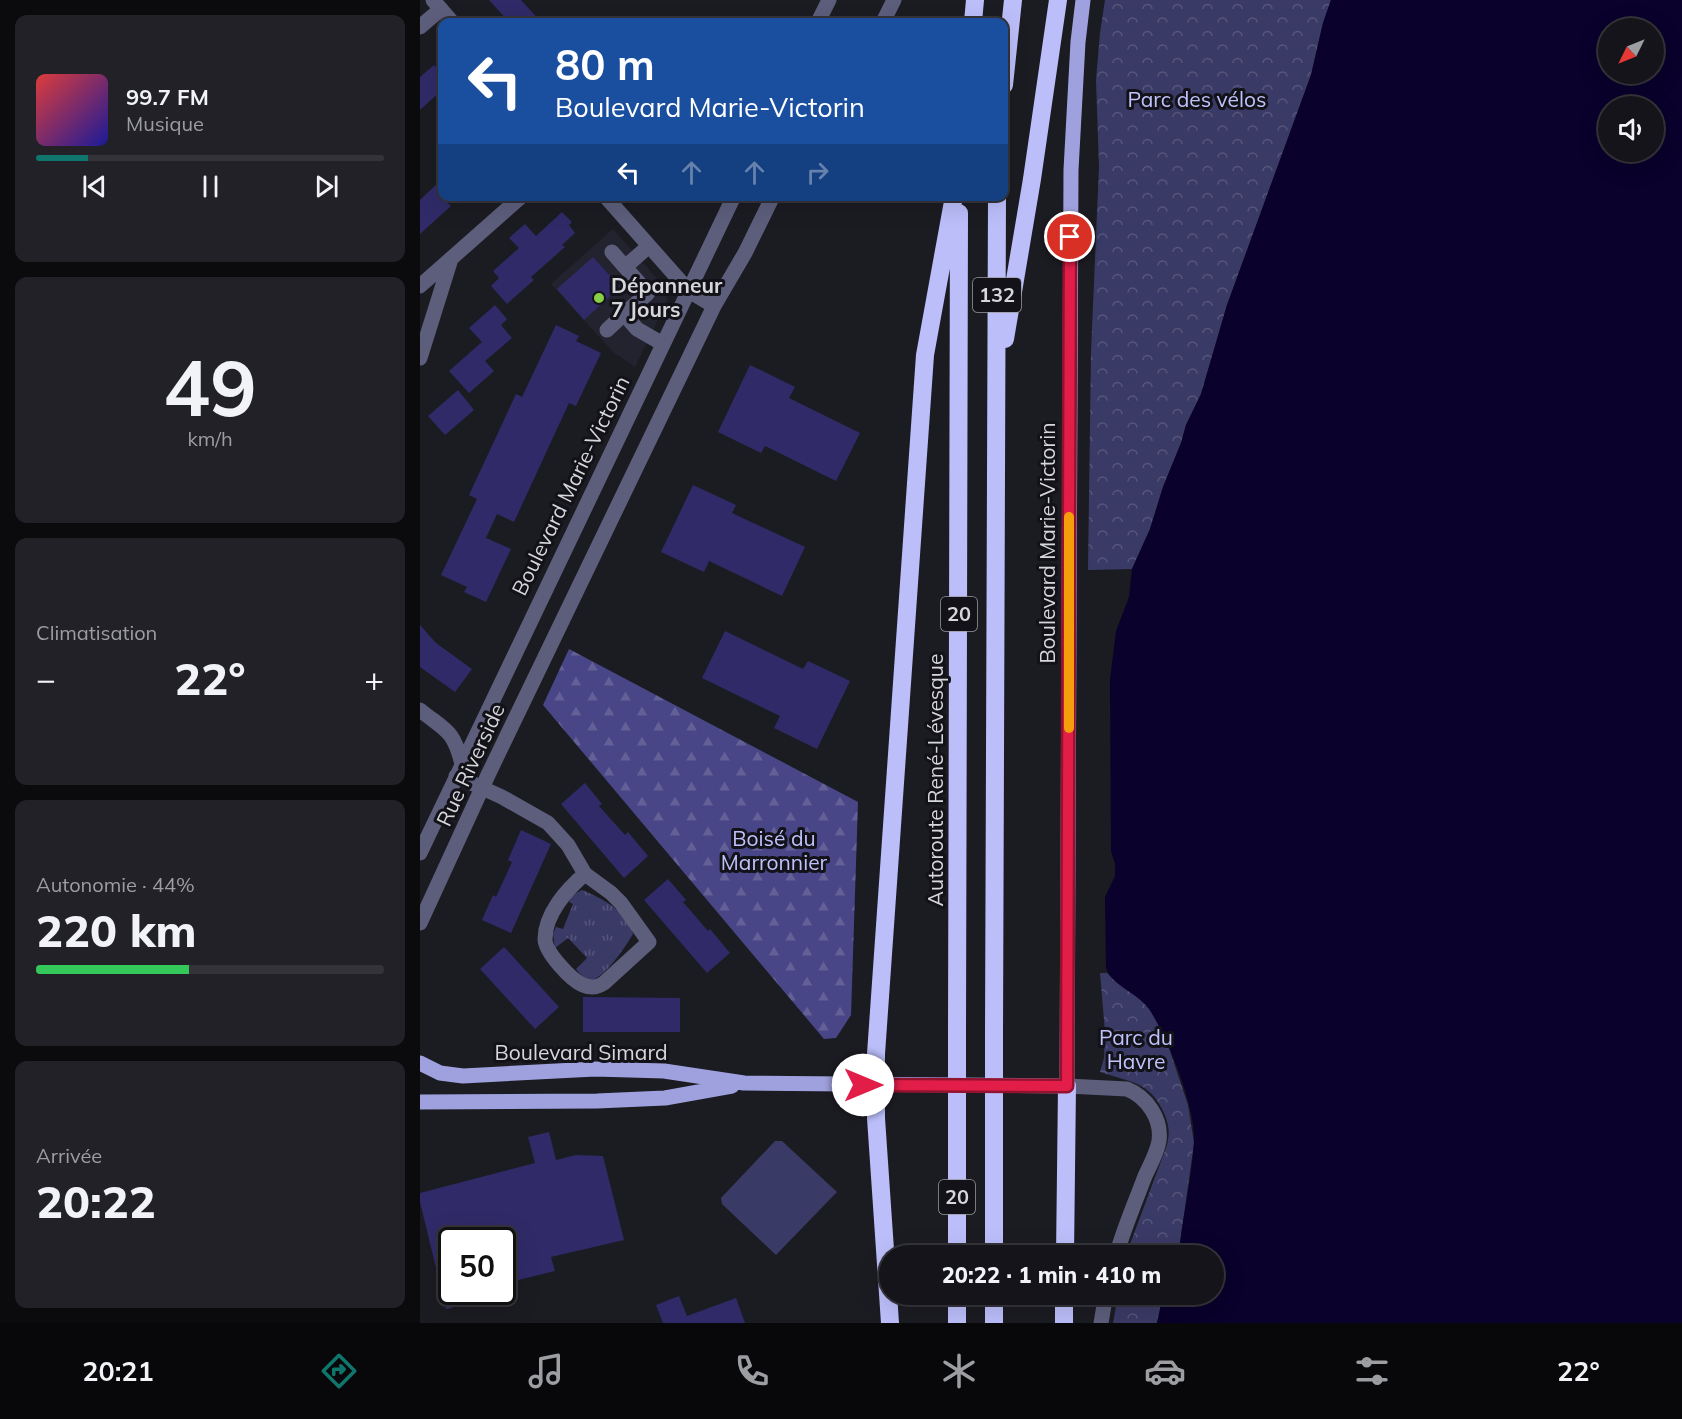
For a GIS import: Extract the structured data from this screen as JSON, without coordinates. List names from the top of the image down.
{
  "streets": {
    "highway": ["132", "20", "Autoroute René-Lévesque"],
    "main road": ["Boulevard Marie-Victorin", "Boulevard Simard"],
    "street": ["Rue Riverside"]
  },
  "crossings": [
    ["132", "20"],
    ["Boulevard Marie-Victorin", "Rue Riverside"],
    ["Boulevard Marie-Victorin", "Boulevard Simard"]
  ],
  "parks": ["Parc des vélos", "Boisé du Marronnier", "Parc du Havre"],
  "places": ["Dépanneur 7 Jours"],
  "north": "bottom left",
  "page": {
    "turn": ["80 m", "Boulevard Marie-Victorin"],
    "song": ["99.7 FM", "Musique"],
    "tile": [
      ["49", "km/h"],
      "Climatisation",
      ["Autonomie · 44%", "220 km"],
      ["Arrivée", "20:22"]
    ],
    "heat": ["−", "22°", "+"],
    "limit": "50",
    "trip": "20:22 · 1 min · 410 m",
    "tabs": ["20:21", "22°"]
  }
}
